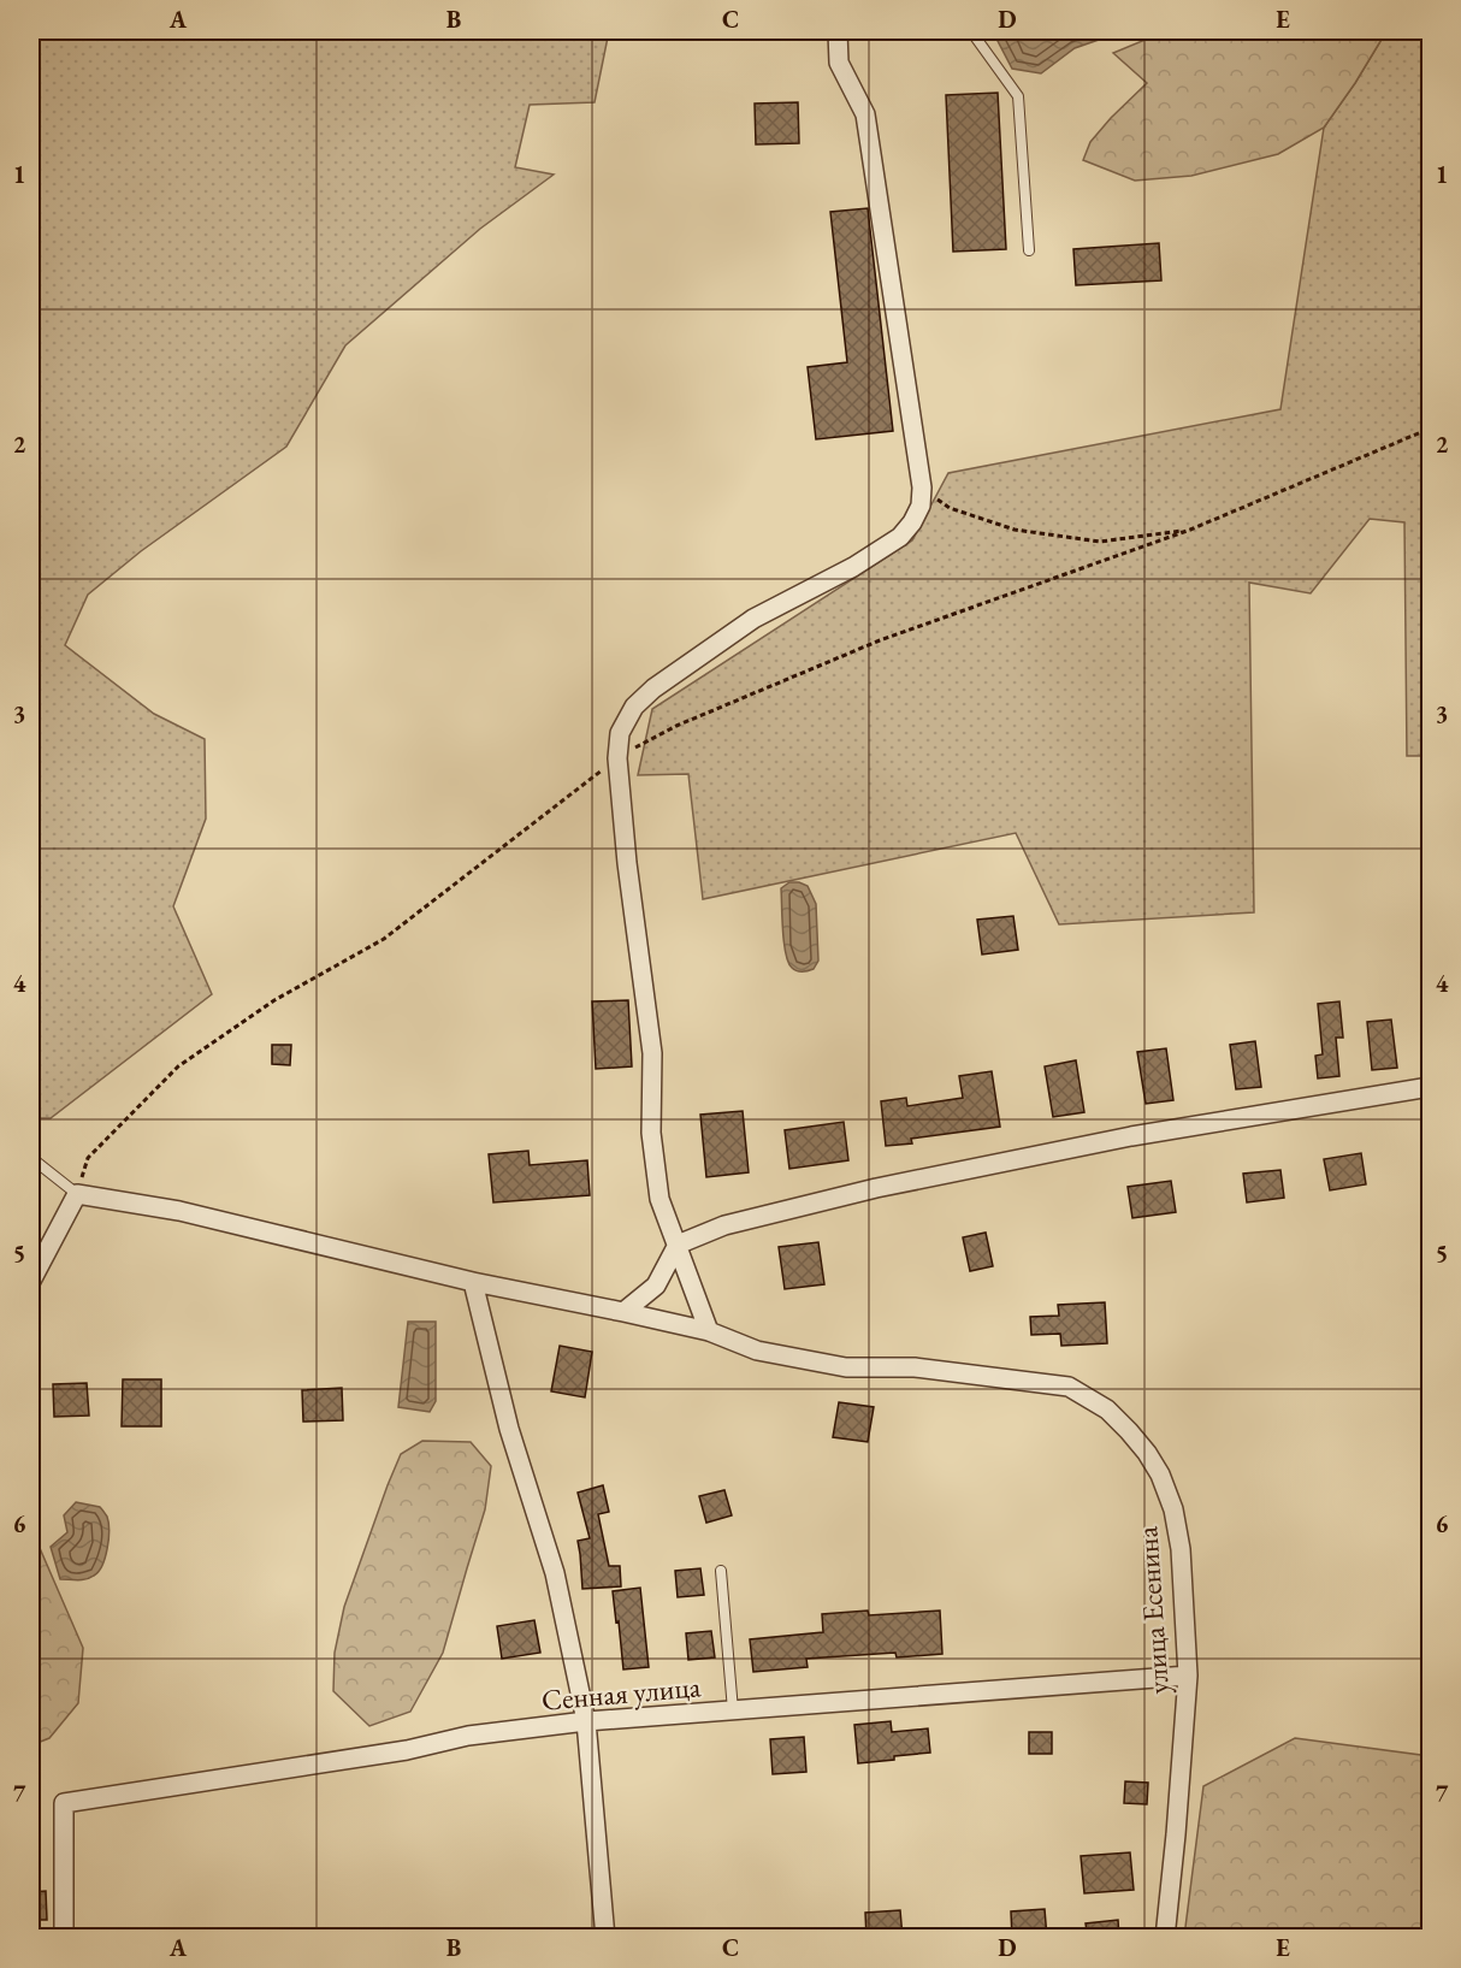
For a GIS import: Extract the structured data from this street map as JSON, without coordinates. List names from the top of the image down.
{
  "streets": {
    "street": ["улица Есенина", "Сенная улица"]
  },
  "crossings": [
    ["улица Есенина", "Сенная улица"]
  ],
  "grid": {
    "columns": [
      "A",
      "B",
      "C",
      "D",
      "E"
    ],
    "rows": [
      "1",
      "2",
      "3",
      "4",
      "5",
      "6",
      "7"
    ]
  }
}
